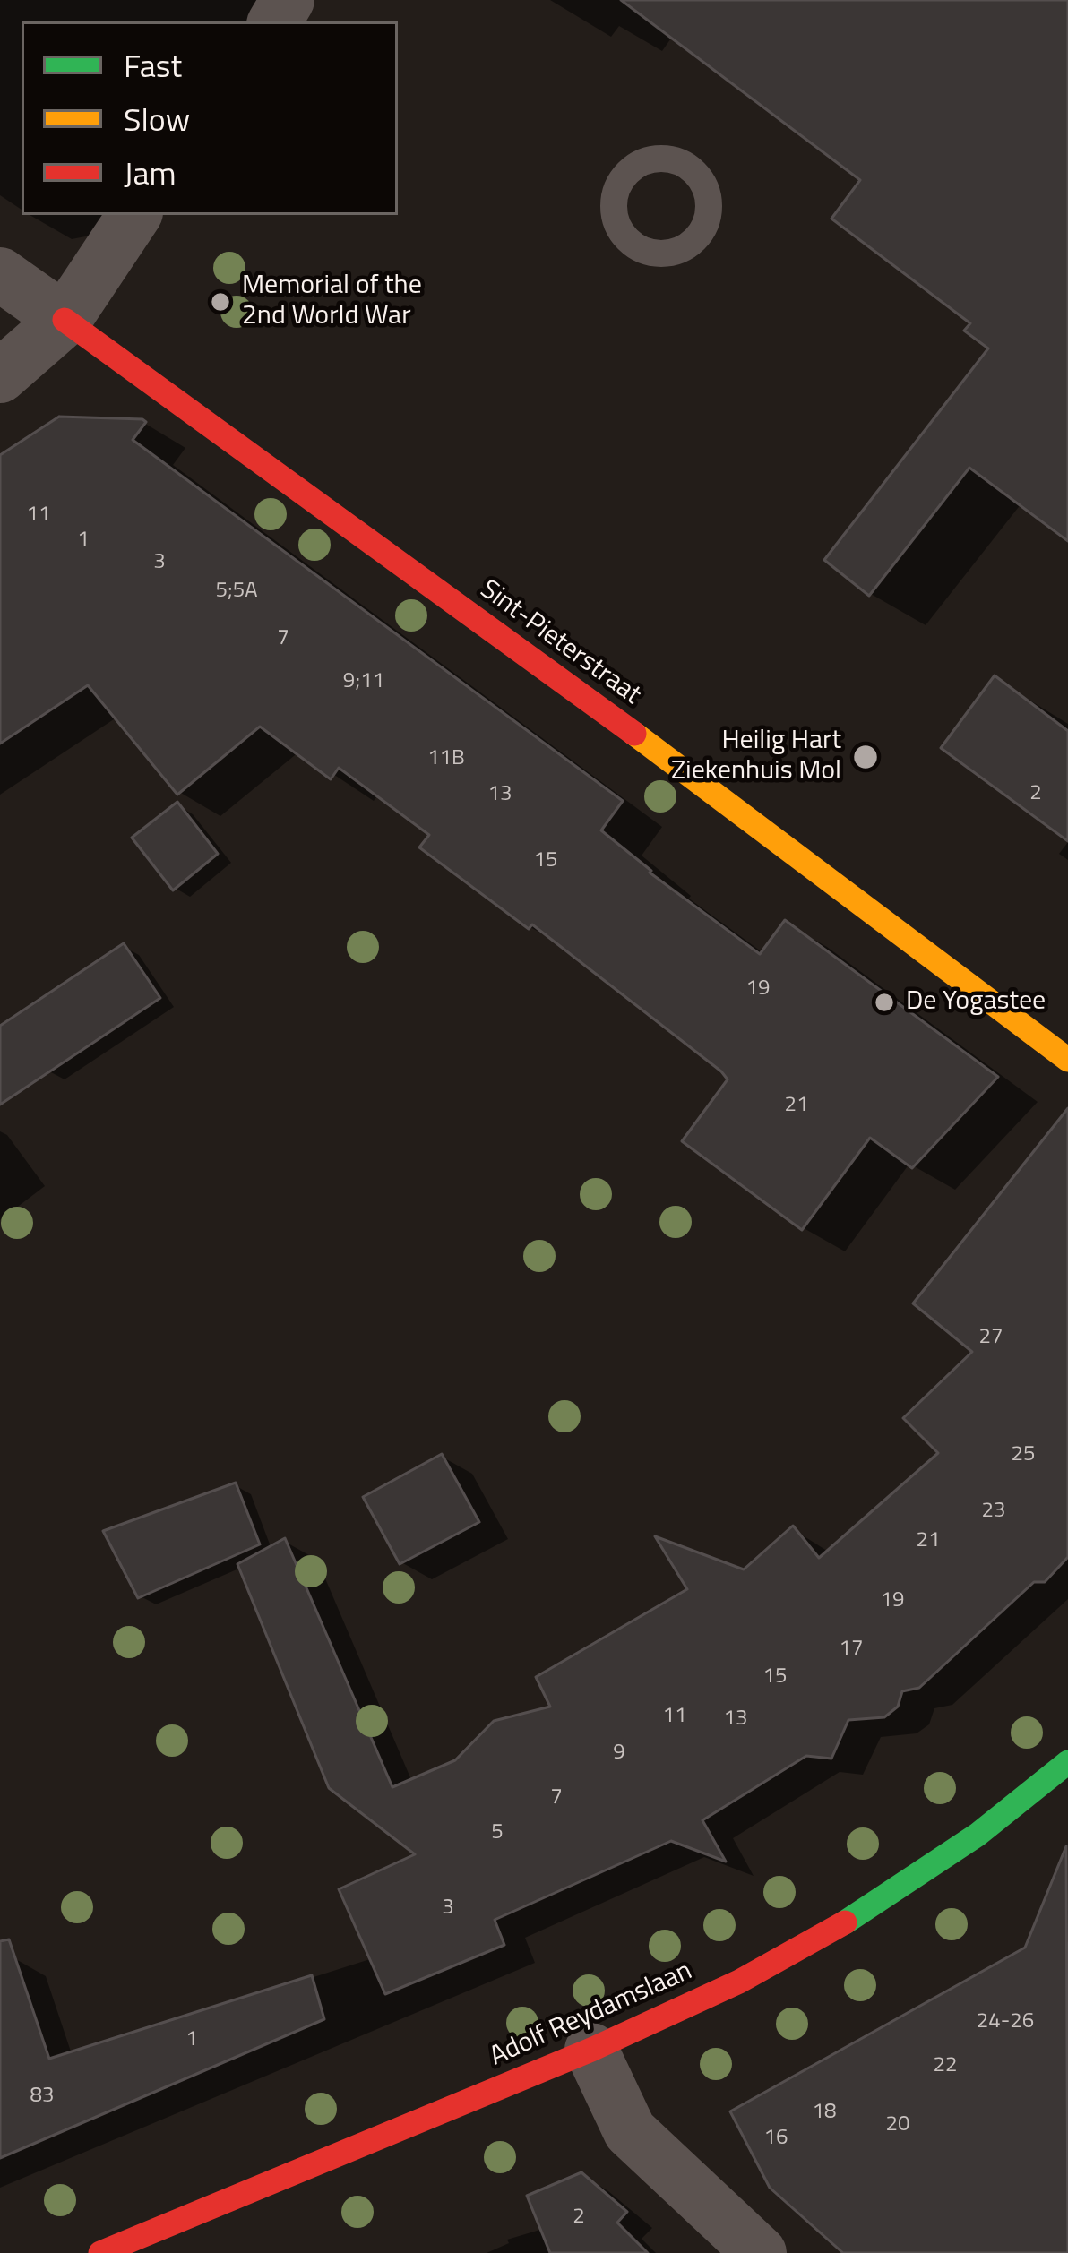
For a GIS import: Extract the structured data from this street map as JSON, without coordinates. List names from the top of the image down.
{
  "streets": {
    "street": ["Sint-Pieterstraat", "Adolf Reydamslaan"]
  },
  "places": ["Memorial of the 2nd World War", "Heilig Hart Ziekenhuis Mol", "De Yogastee"],
  "house_numbers": [
    "11",
    "1",
    "3",
    "5;5A",
    "7",
    "9;11",
    "11B",
    "2",
    "13",
    "15",
    "19",
    "21",
    "27",
    "25",
    "23",
    "21",
    "19",
    "17",
    "15",
    "11",
    "13",
    "9",
    "7",
    "5",
    "3",
    "24-26",
    "1",
    "22",
    "83",
    "18",
    "20",
    "16",
    "2"
  ],
  "legend": ["Fast", "Slow", "Jam"]
}
